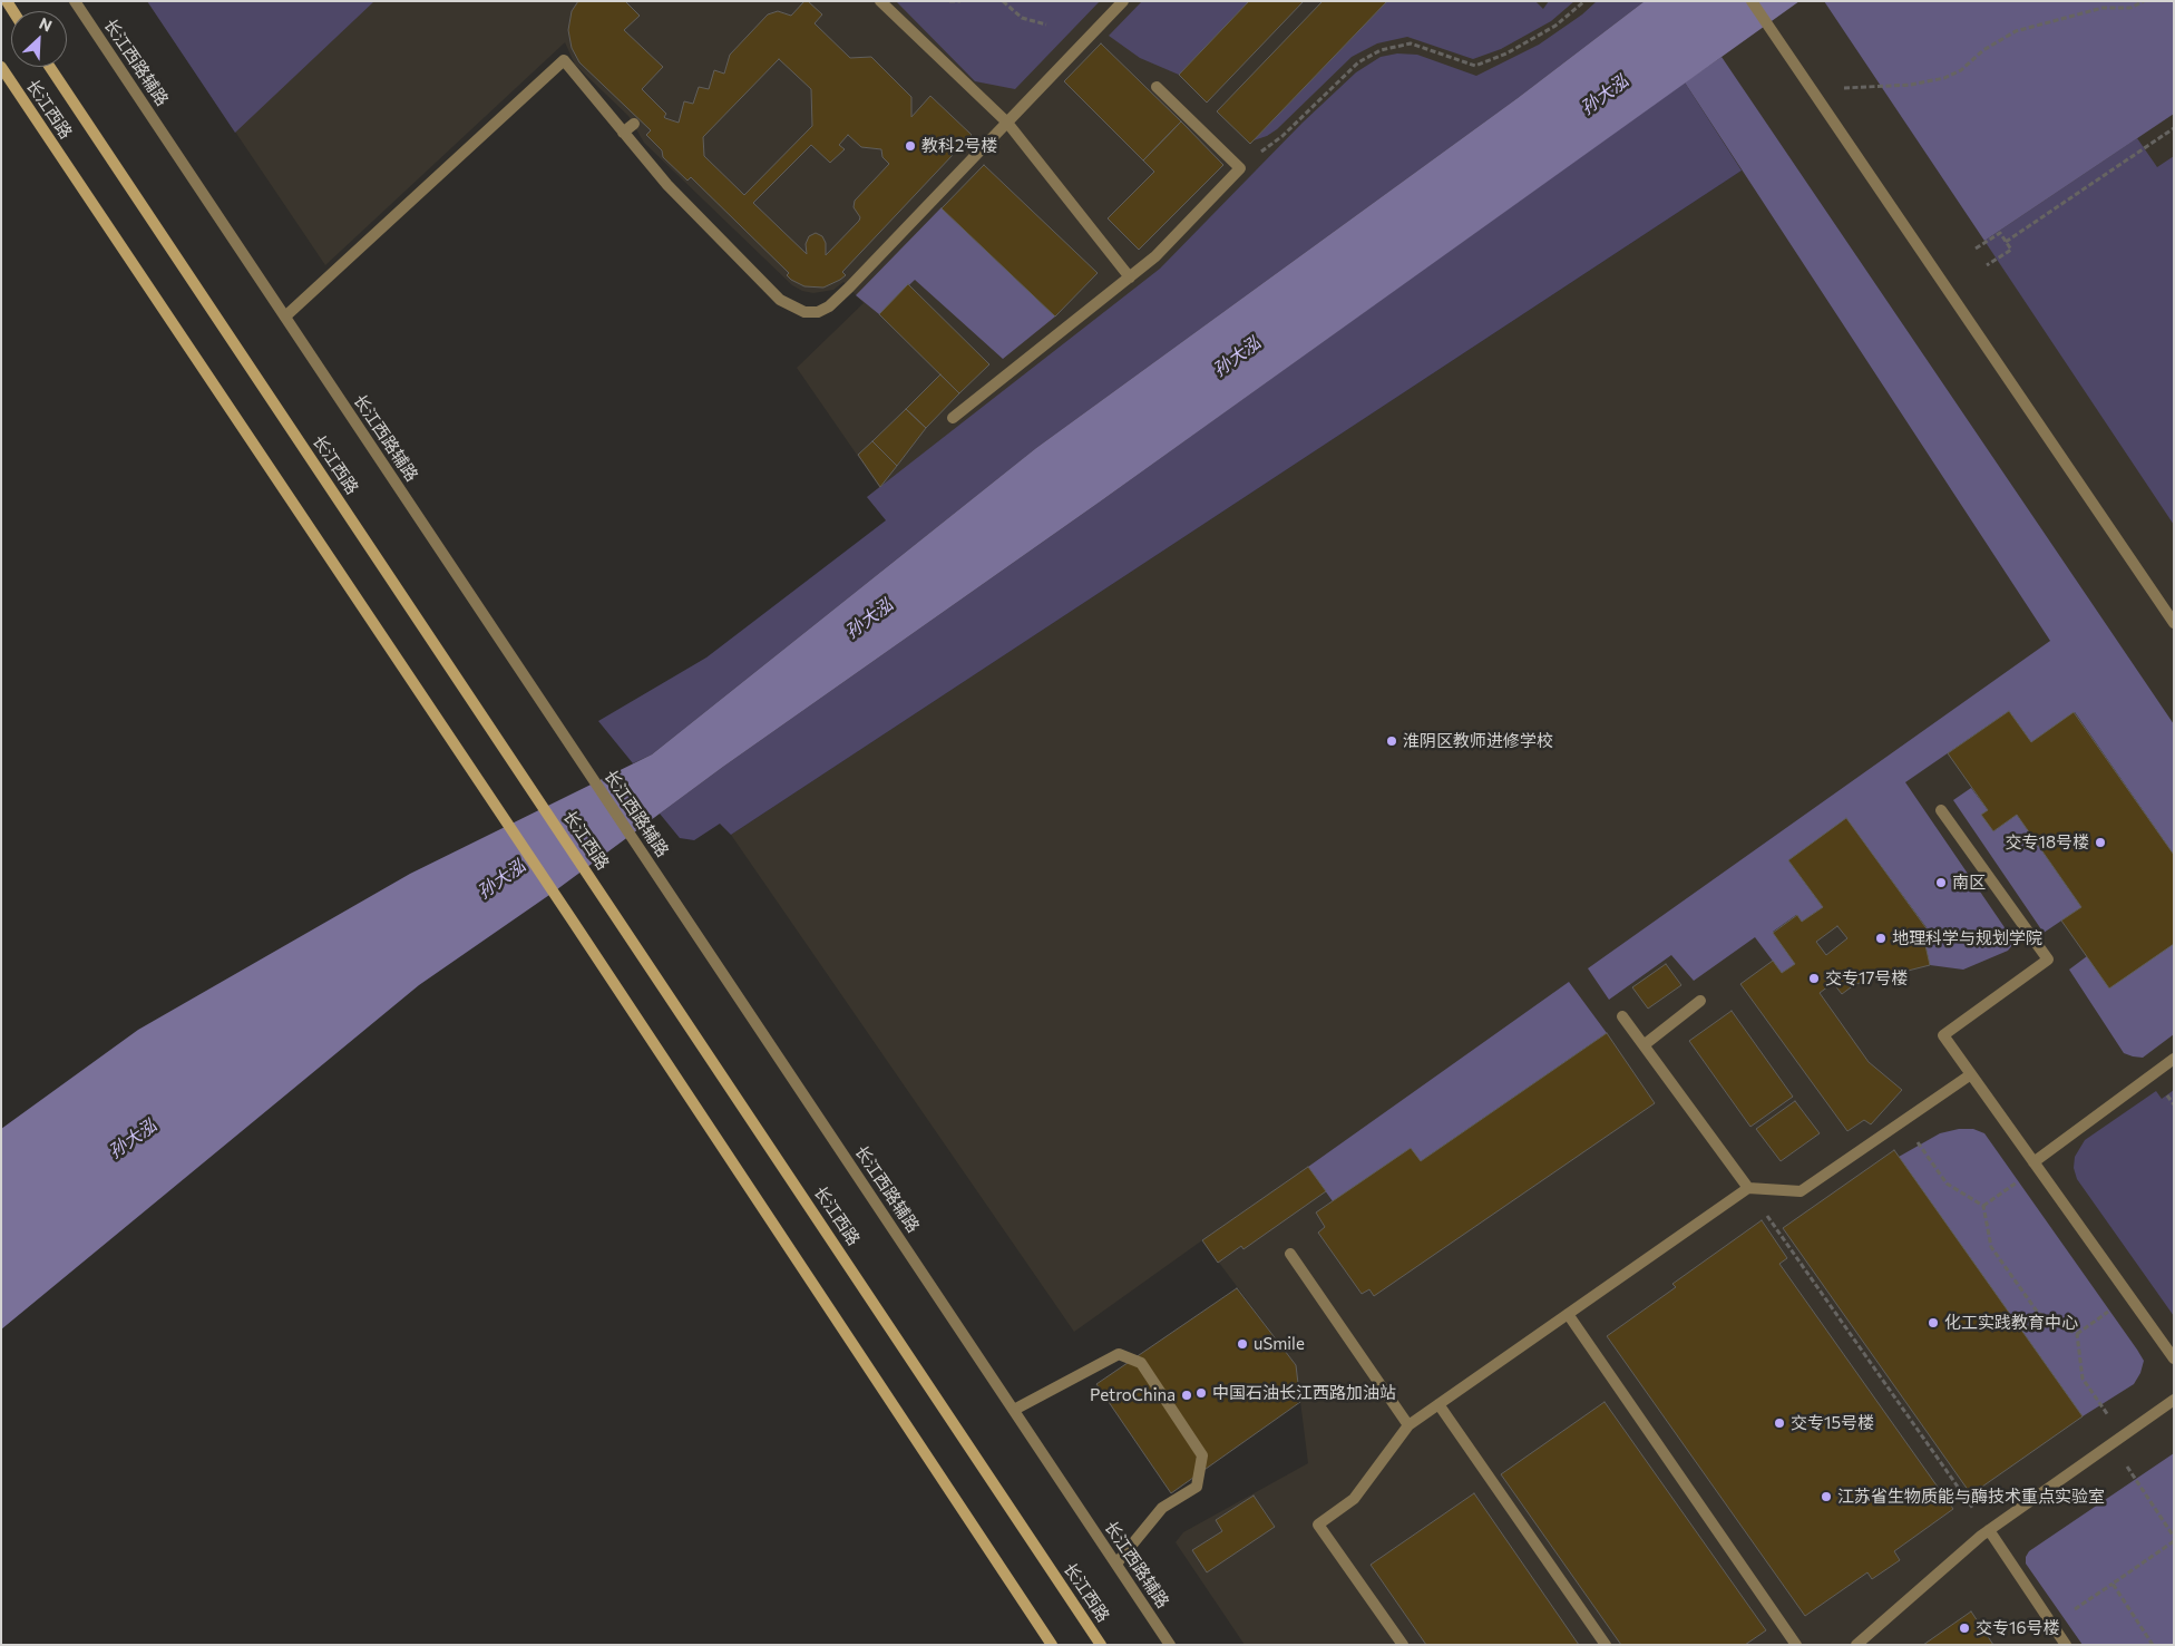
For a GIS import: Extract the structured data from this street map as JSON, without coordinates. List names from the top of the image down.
{
  "streets": {
    "main road": ["长江西路"],
    "street": ["长江西路辅路"]
  },
  "water": ["孙大泓"],
  "places": [
    "教科2号楼",
    "淮阴区教师进修学校",
    "交专18号楼",
    "南区",
    "地理科学与规划学院",
    "交专17号楼",
    "化工实践教育中心",
    "uSmile",
    "中国石油长江西路加油站",
    "PetroChina",
    "交专15号楼",
    "江苏省生物质能与酶技术重点实验室",
    "交专16号楼"
  ],
  "north": "top right"
}
